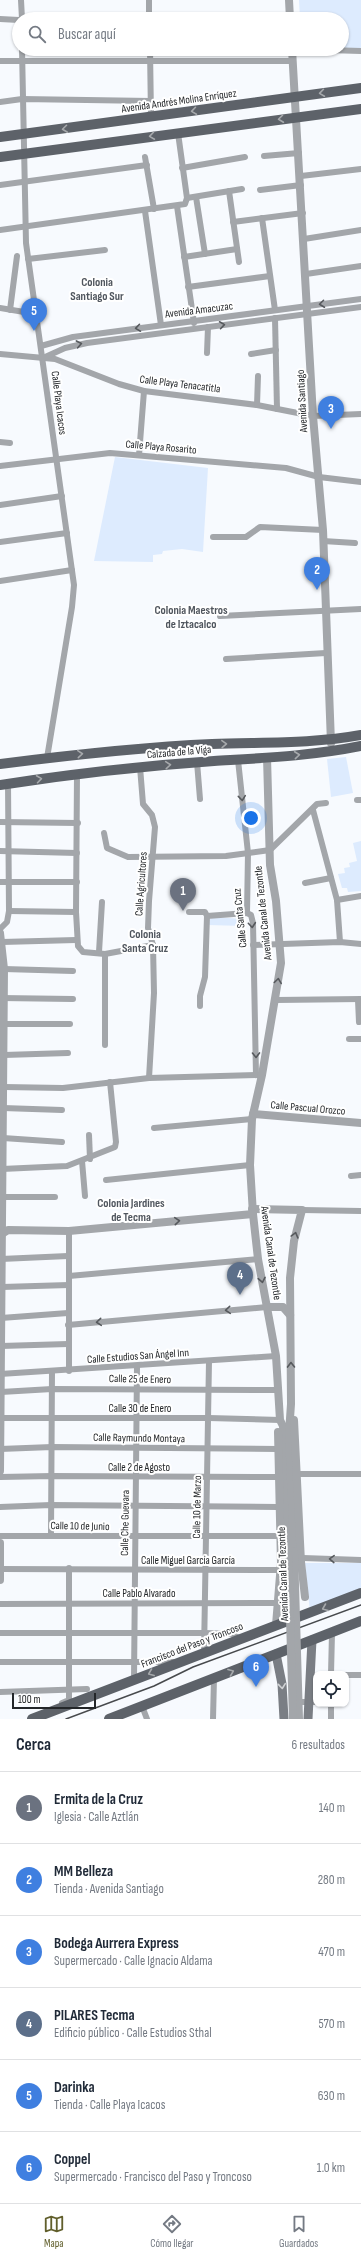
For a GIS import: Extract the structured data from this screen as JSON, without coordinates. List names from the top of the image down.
{
  "streets": {
    "main road": ["Avenida Andrés Molina Enríquez", "Calzada de la Viga", "Francisco del Paso y Troncoso"],
    "street": [
      "Avenida Amacuzac",
      "Calle Playa Tenacatitla",
      "Avenida Santiago",
      "Calle Playa Icacos",
      "Calle Playa Rosarito",
      "Calle Agricultores",
      "Avenida Canal de Tezontle",
      "Calle Santa Cruz",
      "Calle Pascual Orozco",
      "Calle Estudios San Ángel Inn",
      "Calle 25 de Enero",
      "Calle 30 de Enero",
      "Calle Raymundo Montaya",
      "Calle 2 de Agosto",
      "Calle 10 de Marzo",
      "Calle Che Guevara",
      "Calle 10 de Junio",
      "Calle Miguel García García",
      "Calle Pablo Alvarado"
    ]
  },
  "crossings": [
    ["Avenida Andrés Molina Enríquez", "Avenida Santiago"],
    ["Avenida Andrés Molina Enríquez", "Calle Playa Icacos"],
    ["Avenida Amacuzac", "Calle Playa Tenacatitla"],
    ["Avenida Amacuzac", "Avenida Santiago"],
    ["Avenida Amacuzac", "Calle Playa Icacos"],
    ["Calle Playa Tenacatitla", "Avenida Santiago"],
    ["Calle Playa Tenacatitla", "Calle Playa Icacos"],
    ["Avenida Santiago", "Calle Playa Rosarito"],
    ["Avenida Santiago", "Calzada de la Viga"],
    ["Calle Playa Icacos", "Calle Playa Rosarito"],
    ["Calle Playa Icacos", "Calzada de la Viga"],
    ["Calzada de la Viga", "Calle Agricultores"],
    ["Calzada de la Viga", "Avenida Canal de Tezontle"],
    ["Calzada de la Viga", "Calle Santa Cruz"],
    ["Avenida Canal de Tezontle", "Calle Santa Cruz"],
    ["Avenida Canal de Tezontle", "Calle Pascual Orozco"],
    ["Avenida Canal de Tezontle", "Calle Estudios San Ángel Inn"],
    ["Avenida Canal de Tezontle", "Calle 25 de Enero"],
    ["Avenida Canal de Tezontle", "Calle 30 de Enero"],
    ["Avenida Canal de Tezontle", "Calle Raymundo Montaya"],
    ["Avenida Canal de Tezontle", "Calle 2 de Agosto"],
    ["Avenida Canal de Tezontle", "Calle 10 de Junio"],
    ["Avenida Canal de Tezontle", "Calle Miguel García García"],
    ["Avenida Canal de Tezontle", "Calle Pablo Alvarado"],
    ["Avenida Canal de Tezontle", "Francisco del Paso y Troncoso"],
    ["Calle Estudios San Ángel Inn", "Calle 10 de Marzo"],
    ["Calle Estudios San Ángel Inn", "Calle Che Guevara"],
    ["Calle 25 de Enero", "Calle 10 de Marzo"],
    ["Calle 25 de Enero", "Calle Che Guevara"],
    ["Calle 30 de Enero", "Calle 10 de Marzo"],
    ["Calle 30 de Enero", "Calle Che Guevara"],
    ["Calle Raymundo Montaya", "Calle 10 de Marzo"],
    ["Calle Raymundo Montaya", "Calle Che Guevara"],
    ["Calle 2 de Agosto", "Calle 10 de Marzo"],
    ["Calle 2 de Agosto", "Calle Che Guevara"],
    ["Calle 10 de Marzo", "Calle 10 de Junio"],
    ["Calle 10 de Marzo", "Calle Miguel García García"],
    ["Calle 10 de Marzo", "Calle Pablo Alvarado"],
    ["Calle 10 de Marzo", "Francisco del Paso y Troncoso"],
    ["Calle Che Guevara", "Calle 10 de Junio"],
    ["Calle Che Guevara", "Calle Miguel García García"],
    ["Calle Che Guevara", "Calle Pablo Alvarado"],
    ["Calle Che Guevara", "Francisco del Paso y Troncoso"]
  ],
  "districts": [
    "Colonia Santiago Sur",
    "Colonia Maestros de Iztacalco",
    "Colonia Santa Cruz",
    "Colonia Jardines de Tecma"
  ],
  "scale_bar": "100 m",
  "page": {
    "search": "Buscar aquí",
    "pins": [
      "5",
      "3",
      "2",
      "1",
      "4",
      "6"
    ],
    "scale": "100 m",
    "heading": ["Cerca", "6 resultados"],
    "list": [
      {
        "mark": "1",
        "name": "Ermita de la Cruz",
        "note": "Iglesia · Calle Aztlán",
        "value": "140 m"
      },
      {
        "mark": "2",
        "name": "MM Belleza",
        "note": "Tienda · Avenida Santiago",
        "value": "280 m"
      },
      {
        "mark": "3",
        "name": "Bodega Aurrera Express",
        "note": "Supermercado · Calle Ignacio Aldama",
        "value": "470 m"
      },
      {
        "mark": "4",
        "name": "PILARES Tecma",
        "note": "Edificio público · Calle Estudios Sthal",
        "value": "570 m"
      },
      {
        "mark": "5",
        "name": "Darinka",
        "note": "Tienda · Calle Playa Icacos",
        "value": "630 m"
      },
      {
        "mark": "6",
        "name": "Coppel",
        "note": "Supermercado · Francisco del Paso y Troncoso",
        "value": "1.0 km"
      }
    ],
    "nav": ["Mapa", "Cómo llegar", "Guardados"]
  }
}
